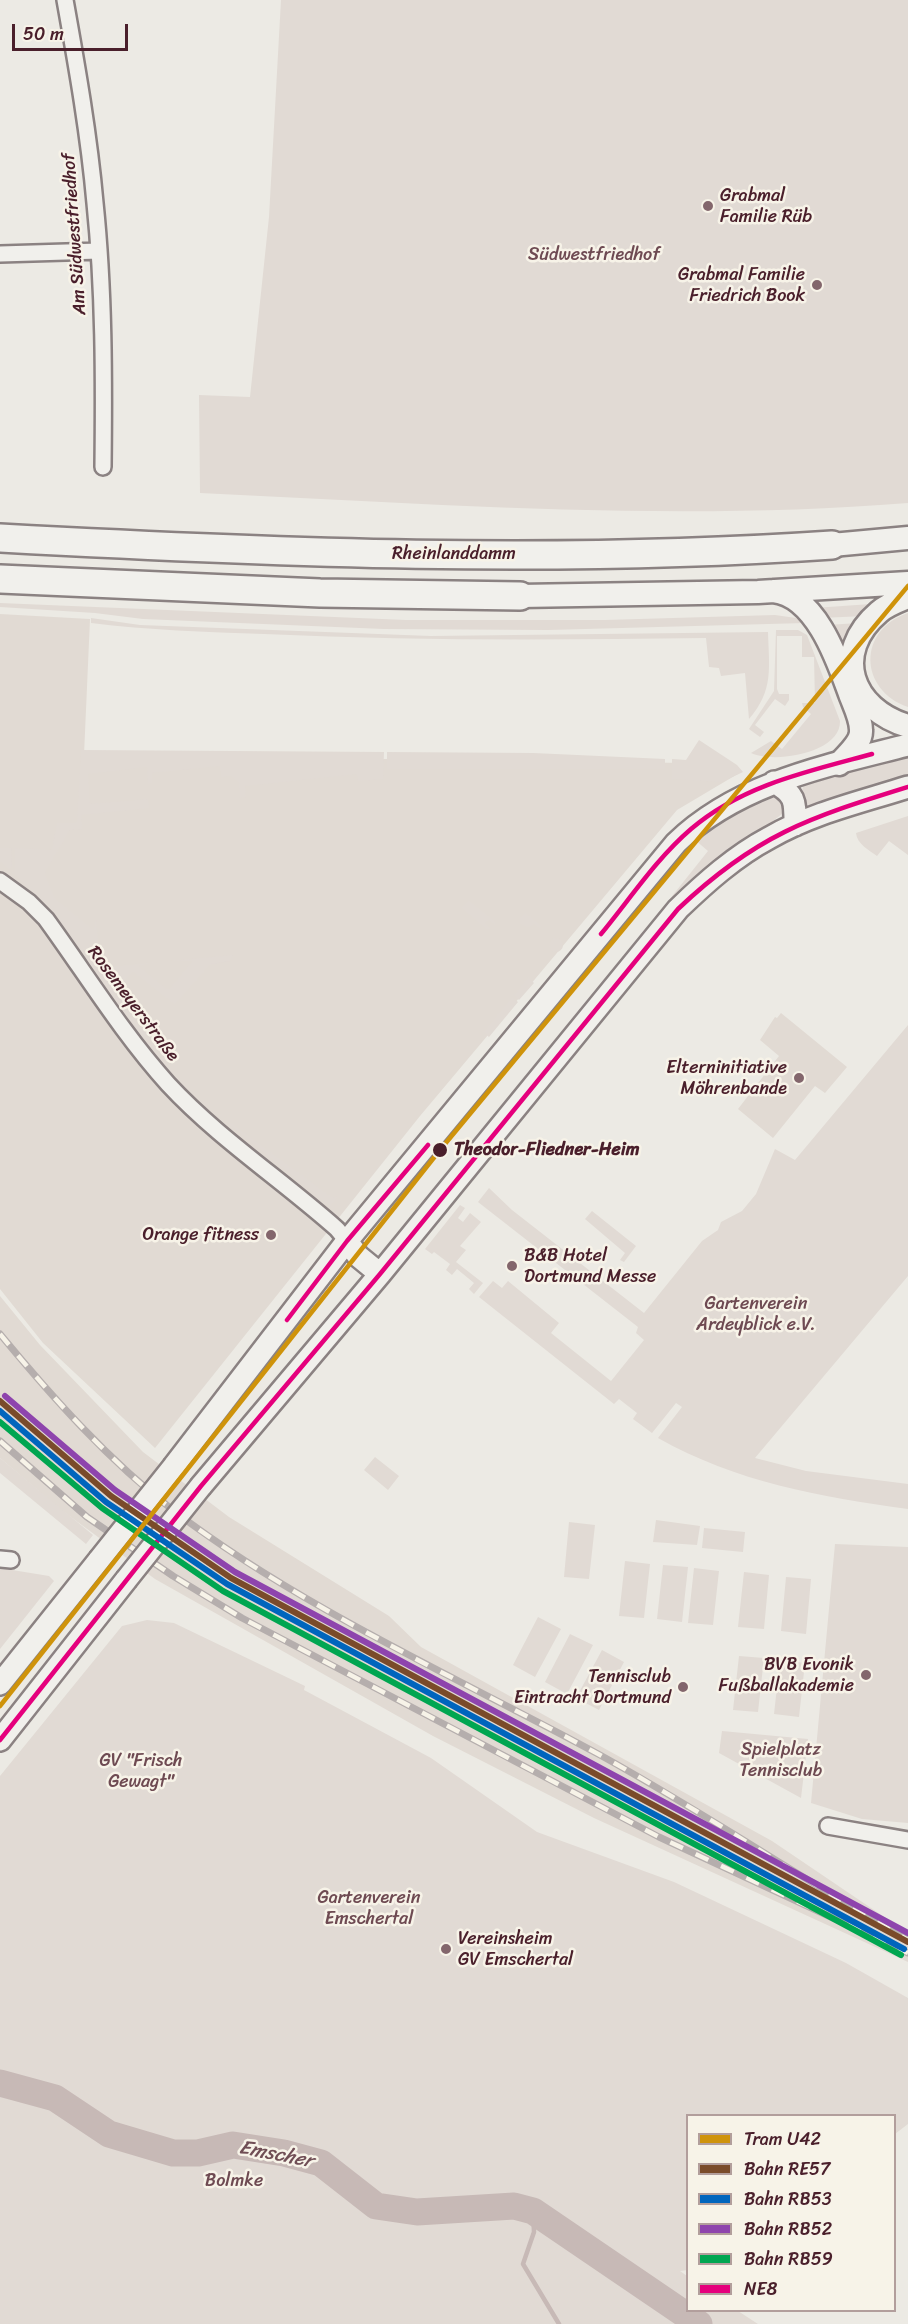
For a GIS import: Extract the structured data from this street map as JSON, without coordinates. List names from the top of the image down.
{
  "streets": {
    "highway": ["Rheinlanddamm"],
    "street": ["Am Südwestfriedhof", "Rosemeyerstraße"]
  },
  "water": ["Emscher"],
  "parks": [
    "Südwestfriedhof",
    "Gartenverein Ardeyblick e.V.",
    "Spielplatz Tennisclub",
    "GV \"Frisch Gewagt\"",
    "Gartenverein Emschertal",
    "Bolmke"
  ],
  "places": [
    "Grabmal Familie Rüb",
    "Grabmal Familie Friedrich Book",
    "Elterninitiative Möhrenbande",
    "Theodor-Fliedner-Heim",
    "Orange fitness",
    "B&B Hotel Dortmund Messe",
    "BVB Evonik Fußballakademie",
    "Tennisclub Eintracht Dortmund",
    "Vereinsheim GV Emschertal"
  ],
  "lines": [
    "tram line U42",
    "transit line NE8",
    "rail line RB52",
    "rail line RE57",
    "rail line RB53",
    "rail line RB59"
  ],
  "legend": [
    "Tram U42",
    "Bahn RE57",
    "Bahn RB53",
    "Bahn RB52",
    "Bahn RB59",
    "NE8"
  ],
  "scale_bar": "50 m"
}
